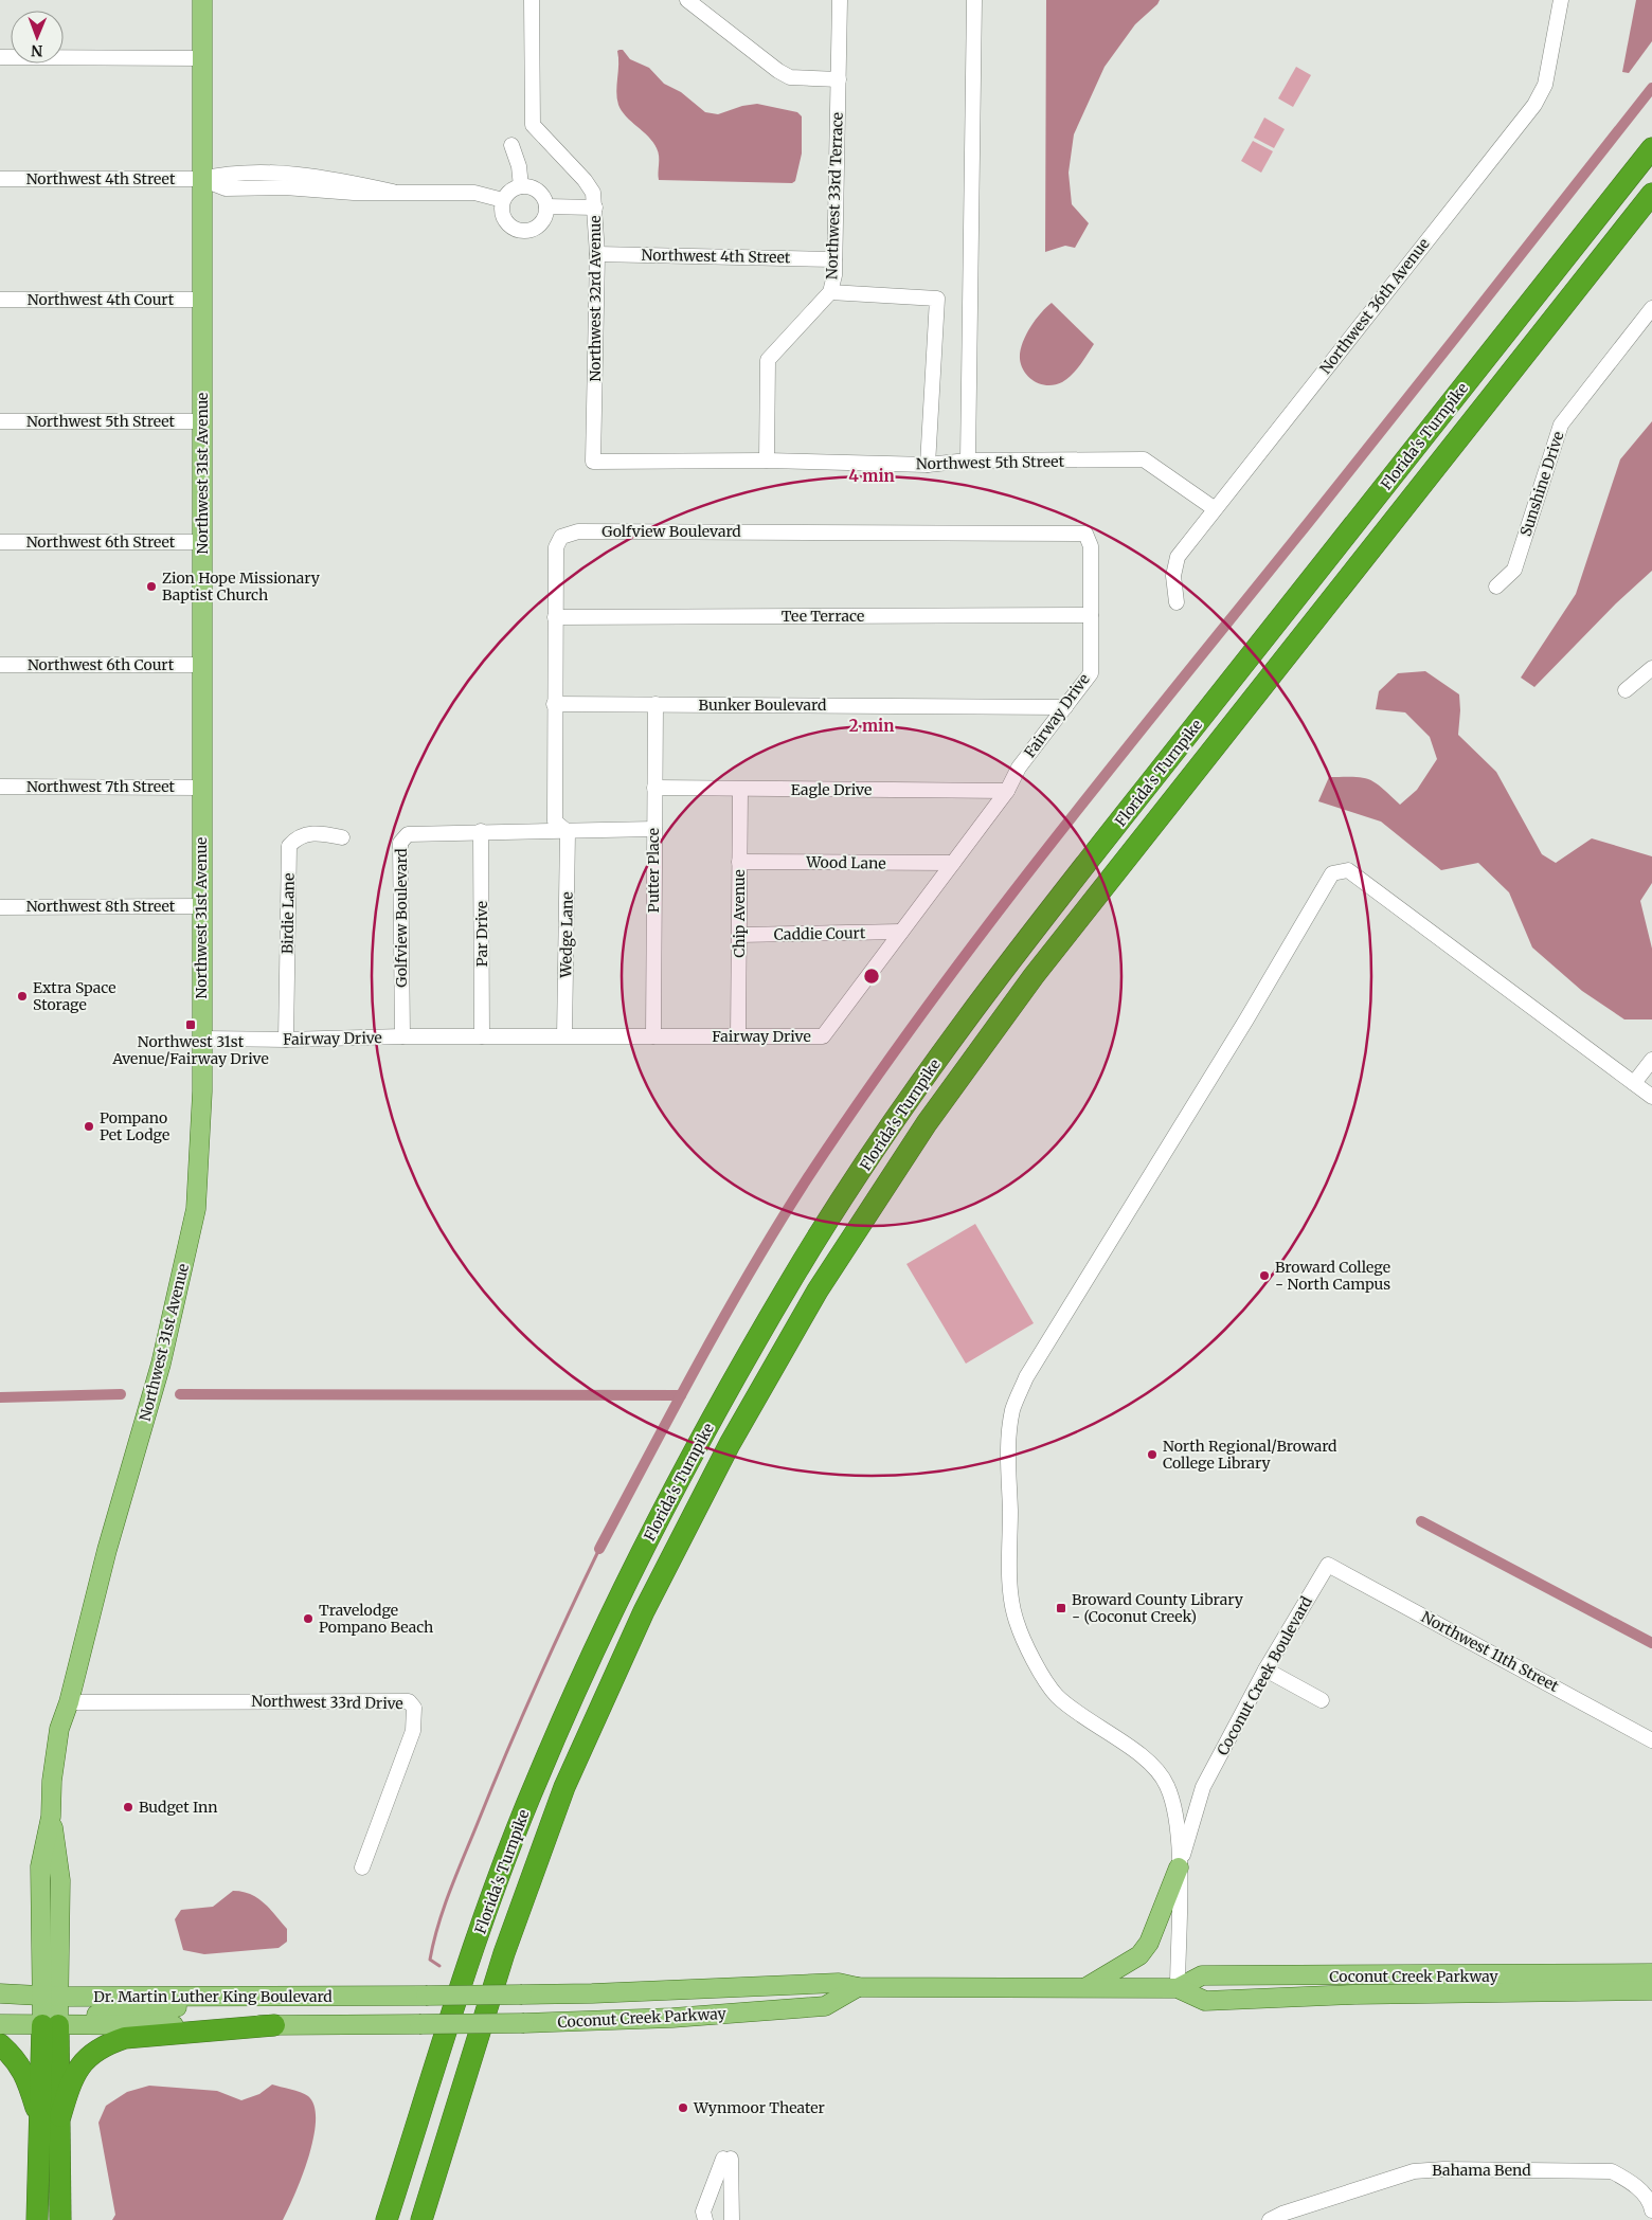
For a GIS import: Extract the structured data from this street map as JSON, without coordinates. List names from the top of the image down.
{
  "streets": {
    "highway": ["Florida's Turnpike"],
    "main road": ["Northwest 31st Avenue", "Coconut Creek Parkway", "Dr. Martin Luther King Boulevard"],
    "street": [
      "Northwest 4th Street",
      "Northwest 33rd Terrace",
      "Northwest 32rd Avenue",
      "Northwest 4th Court",
      "Northwest 36th Avenue",
      "Northwest 5th Street",
      "Sunshine Drive",
      "Golfview Boulevard",
      "Northwest 6th Street",
      "Tee Terrace",
      "Northwest 6th Court",
      "Bunker Boulevard",
      "Fairway Drive",
      "Northwest 7th Street",
      "Eagle Drive",
      "Wood Lane",
      "Putter Place",
      "Northwest 8th Street",
      "Birdie Lane",
      "Chip Avenue",
      "Par Drive",
      "Caddie Court",
      "Wedge Lane",
      "Northwest 11th Street",
      "Coconut Creek Boulevard",
      "Northwest 33rd Drive",
      "Bahama Bend"
    ]
  },
  "crossings": [
    ["Northwest 4th Street", "Northwest 33rd Terrace"],
    ["Northwest 4th Street", "Northwest 32rd Avenue"],
    ["Northwest 4th Street", "Northwest 31st Avenue"],
    ["Northwest 33rd Terrace", "Northwest 5th Street"],
    ["Northwest 32rd Avenue", "Northwest 5th Street"],
    ["Northwest 4th Court", "Northwest 31st Avenue"],
    ["Northwest 36th Avenue", "Northwest 5th Street"],
    ["Northwest 5th Street", "Northwest 31st Avenue"],
    ["Northwest 31st Avenue", "Northwest 6th Street"],
    ["Northwest 31st Avenue", "Northwest 6th Court"],
    ["Northwest 31st Avenue", "Fairway Drive"],
    ["Northwest 31st Avenue", "Northwest 7th Street"],
    ["Northwest 31st Avenue", "Northwest 8th Street"],
    ["Northwest 31st Avenue", "Northwest 33rd Drive"],
    ["Northwest 31st Avenue", "Dr. Martin Luther King Boulevard"],
    ["Golfview Boulevard", "Tee Terrace"],
    ["Golfview Boulevard", "Bunker Boulevard"],
    ["Golfview Boulevard", "Fairway Drive"],
    ["Golfview Boulevard", "Putter Place"],
    ["Golfview Boulevard", "Par Drive"],
    ["Golfview Boulevard", "Wedge Lane"],
    ["Tee Terrace", "Fairway Drive"],
    ["Bunker Boulevard", "Fairway Drive"],
    ["Bunker Boulevard", "Putter Place"],
    ["Fairway Drive", "Eagle Drive"],
    ["Fairway Drive", "Wood Lane"],
    ["Fairway Drive", "Putter Place"],
    ["Fairway Drive", "Birdie Lane"],
    ["Fairway Drive", "Chip Avenue"],
    ["Fairway Drive", "Par Drive"],
    ["Fairway Drive", "Caddie Court"],
    ["Fairway Drive", "Wedge Lane"],
    ["Eagle Drive", "Putter Place"],
    ["Eagle Drive", "Chip Avenue"],
    ["Wood Lane", "Chip Avenue"],
    ["Chip Avenue", "Caddie Court"],
    ["Northwest 11th Street", "Coconut Creek Boulevard"],
    ["Coconut Creek Boulevard", "Coconut Creek Parkway"],
    ["Coconut Creek Parkway", "Dr. Martin Luther King Boulevard"]
  ],
  "places": {
    "other": [
      "Zion Hope Missionary Baptist Church",
      "Extra Space Storage",
      "Pompano Pet Lodge",
      "Broward College - North Campus",
      "North Regional/Broward College Library",
      "Travelodge Pompano Beach",
      "Budget Inn",
      "Wynmoor Theater"
    ],
    "transit": ["Northwest 31st Avenue/Fairway Drive", "Broward County Library - (Coconut Creek)"]
  },
  "north": "bottom",
  "rings": ["4 min", "2 min"]
}
